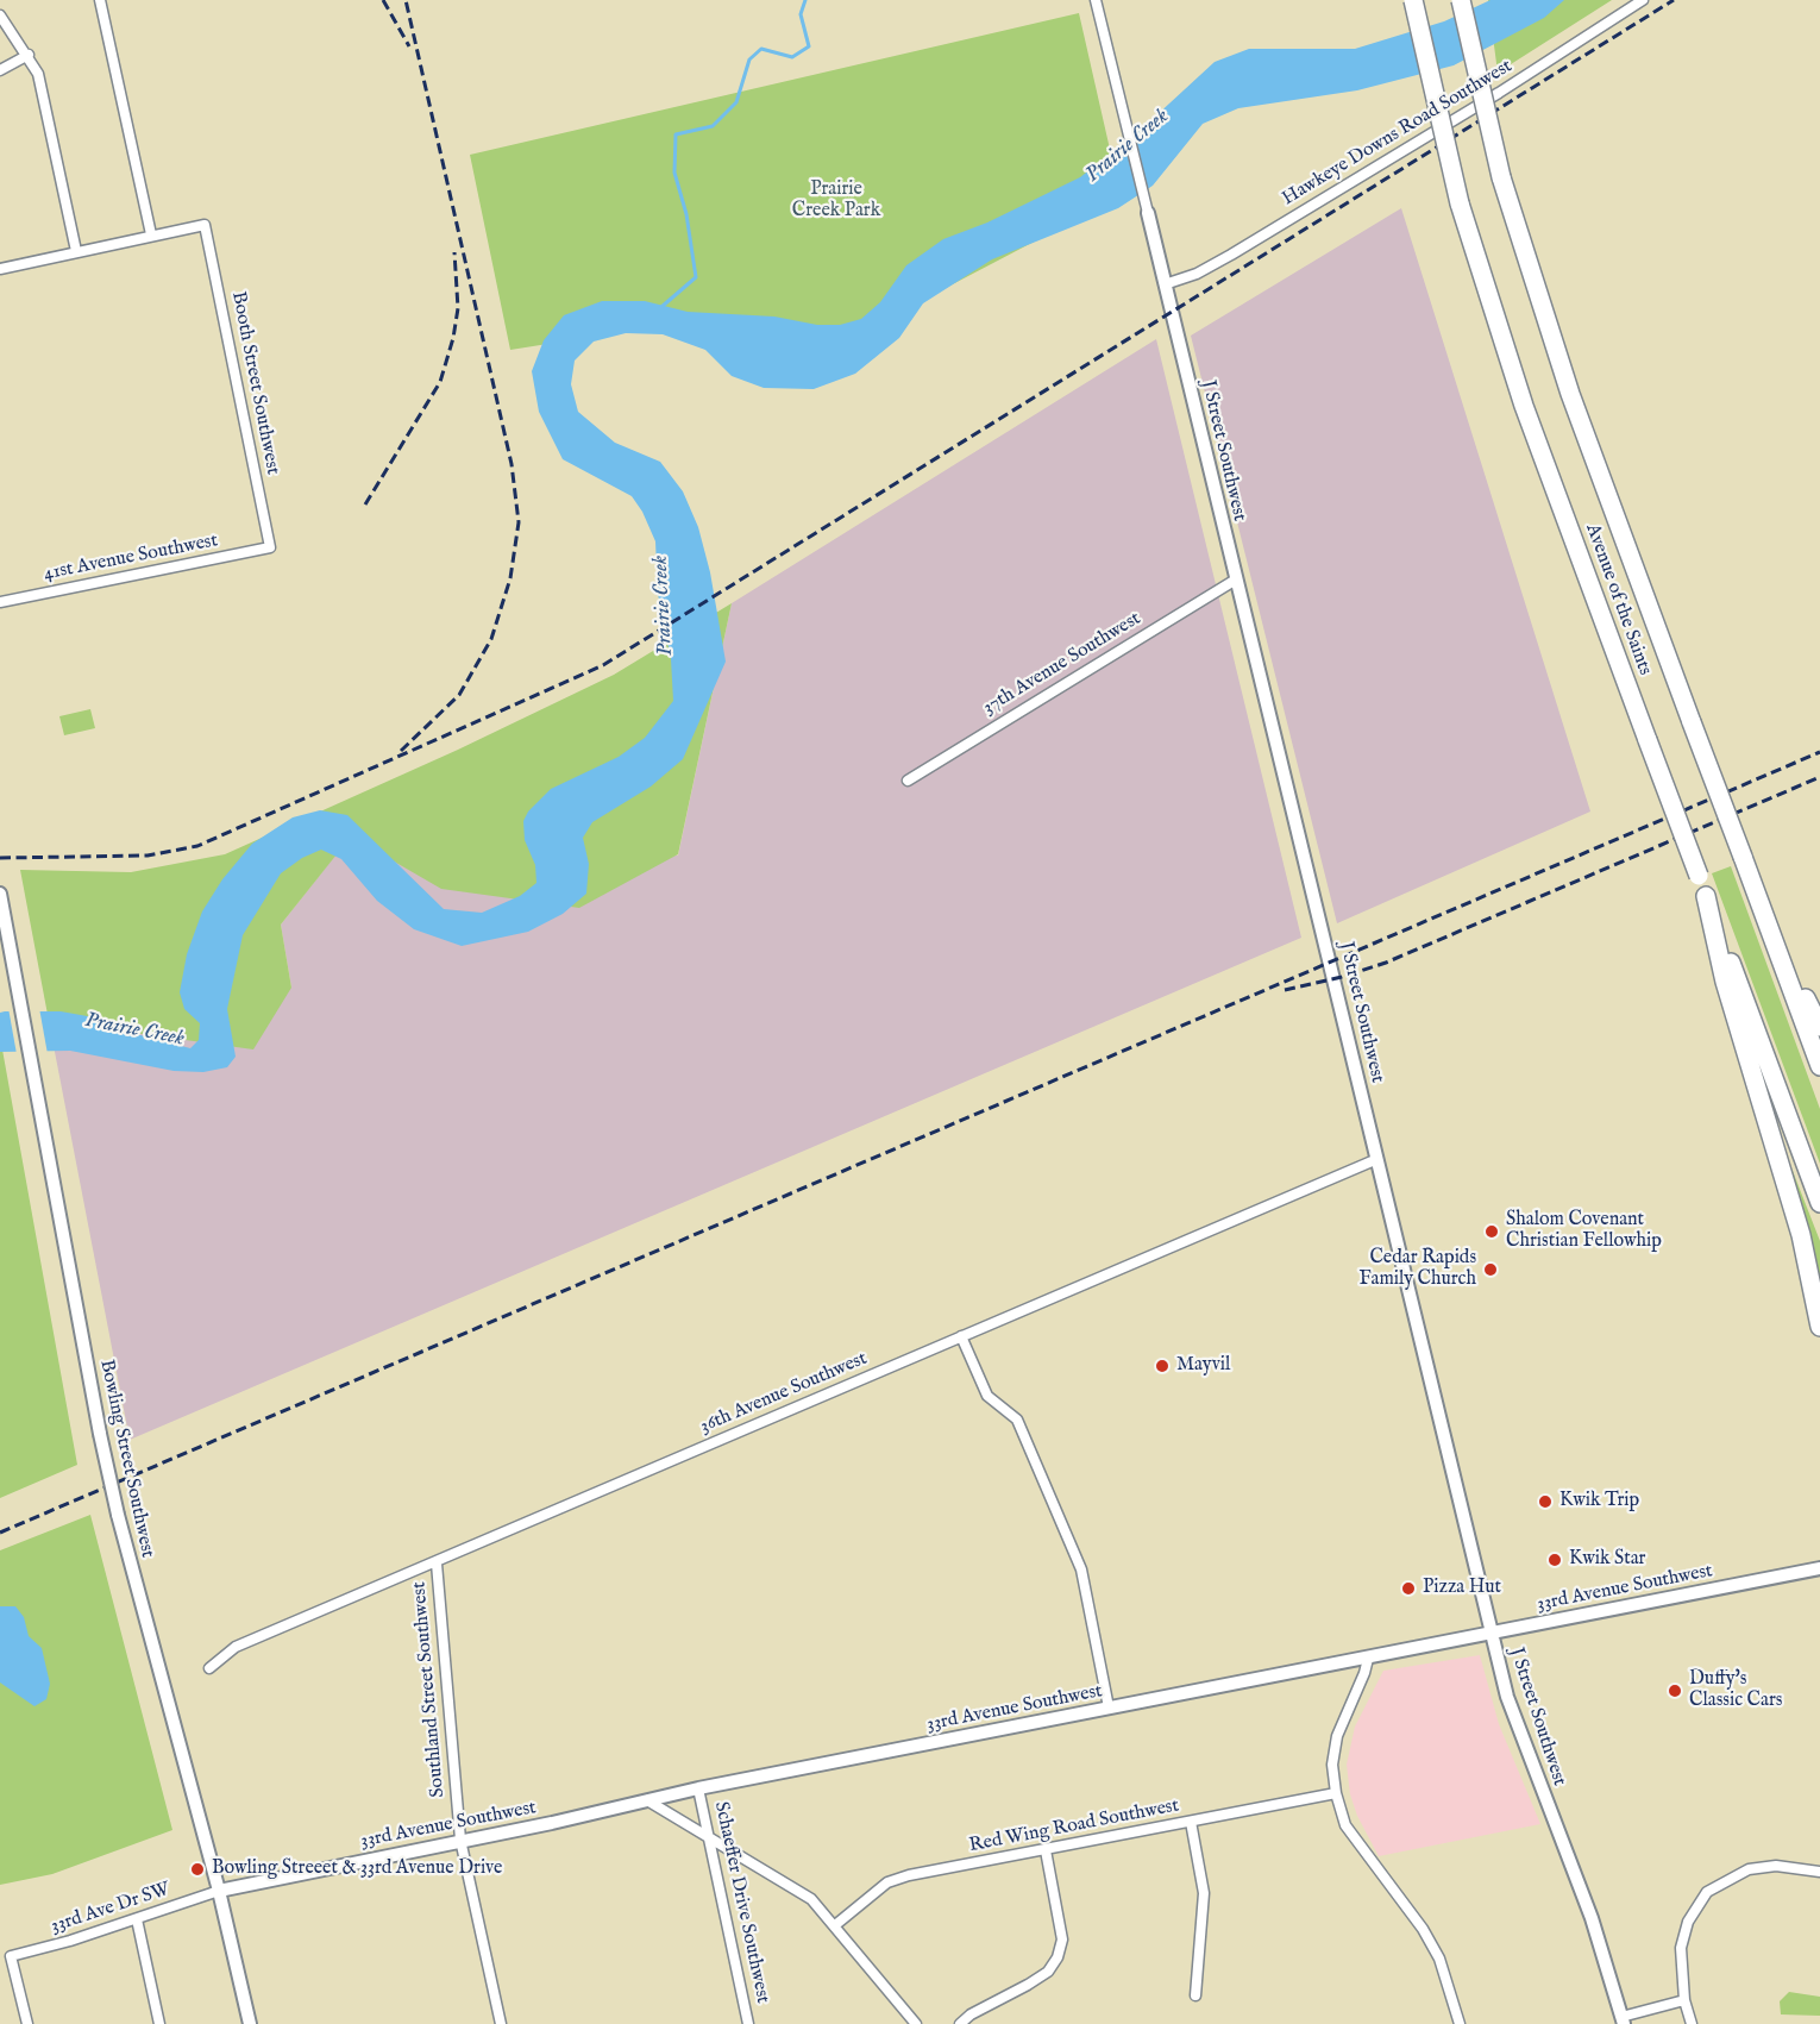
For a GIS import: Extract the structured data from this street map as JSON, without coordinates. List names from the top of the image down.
{
  "streets": {
    "highway": ["Avenue of the Saints"],
    "street": [
      "Hawkeye Downs Road Southwest",
      "Booth Street Southwest",
      "J Street Southwest",
      "41st Avenue Southwest",
      "37th Avenue Southwest",
      "36th Avenue Southwest",
      "Bowling Street Southwest",
      "33rd Avenue Southwest",
      "Southland Street Southwest",
      "Red Wing Road Southwest",
      "Schaeffer Drive Southwest",
      "33rd Ave Dr SW"
    ]
  },
  "crossings": [
    ["Hawkeye Downs Road Southwest", "J Street Southwest"],
    ["Booth Street Southwest", "41st Avenue Southwest"],
    ["J Street Southwest", "37th Avenue Southwest"],
    ["J Street Southwest", "36th Avenue Southwest"],
    ["J Street Southwest", "33rd Avenue Southwest"],
    ["36th Avenue Southwest", "Southland Street Southwest"],
    ["Bowling Street Southwest", "33rd Avenue Southwest"],
    ["Bowling Street Southwest", "33rd Ave Dr SW"],
    ["33rd Avenue Southwest", "Southland Street Southwest"],
    ["33rd Avenue Southwest", "Schaeffer Drive Southwest"],
    ["33rd Avenue Southwest", "33rd Ave Dr SW"]
  ],
  "water": ["Prairie Creek"],
  "parks": ["Prairie Creek Park"],
  "places": [
    "Shalom Covenant Christian Fellowhip",
    "Cedar Rapids Family Church",
    "Mayvil",
    "Kwik Trip",
    "Kwik Star",
    "Pizza Hut",
    "Duffy's Classic Cars",
    "Bowling Streeet & 33rd Avenue Drive"
  ]
}
